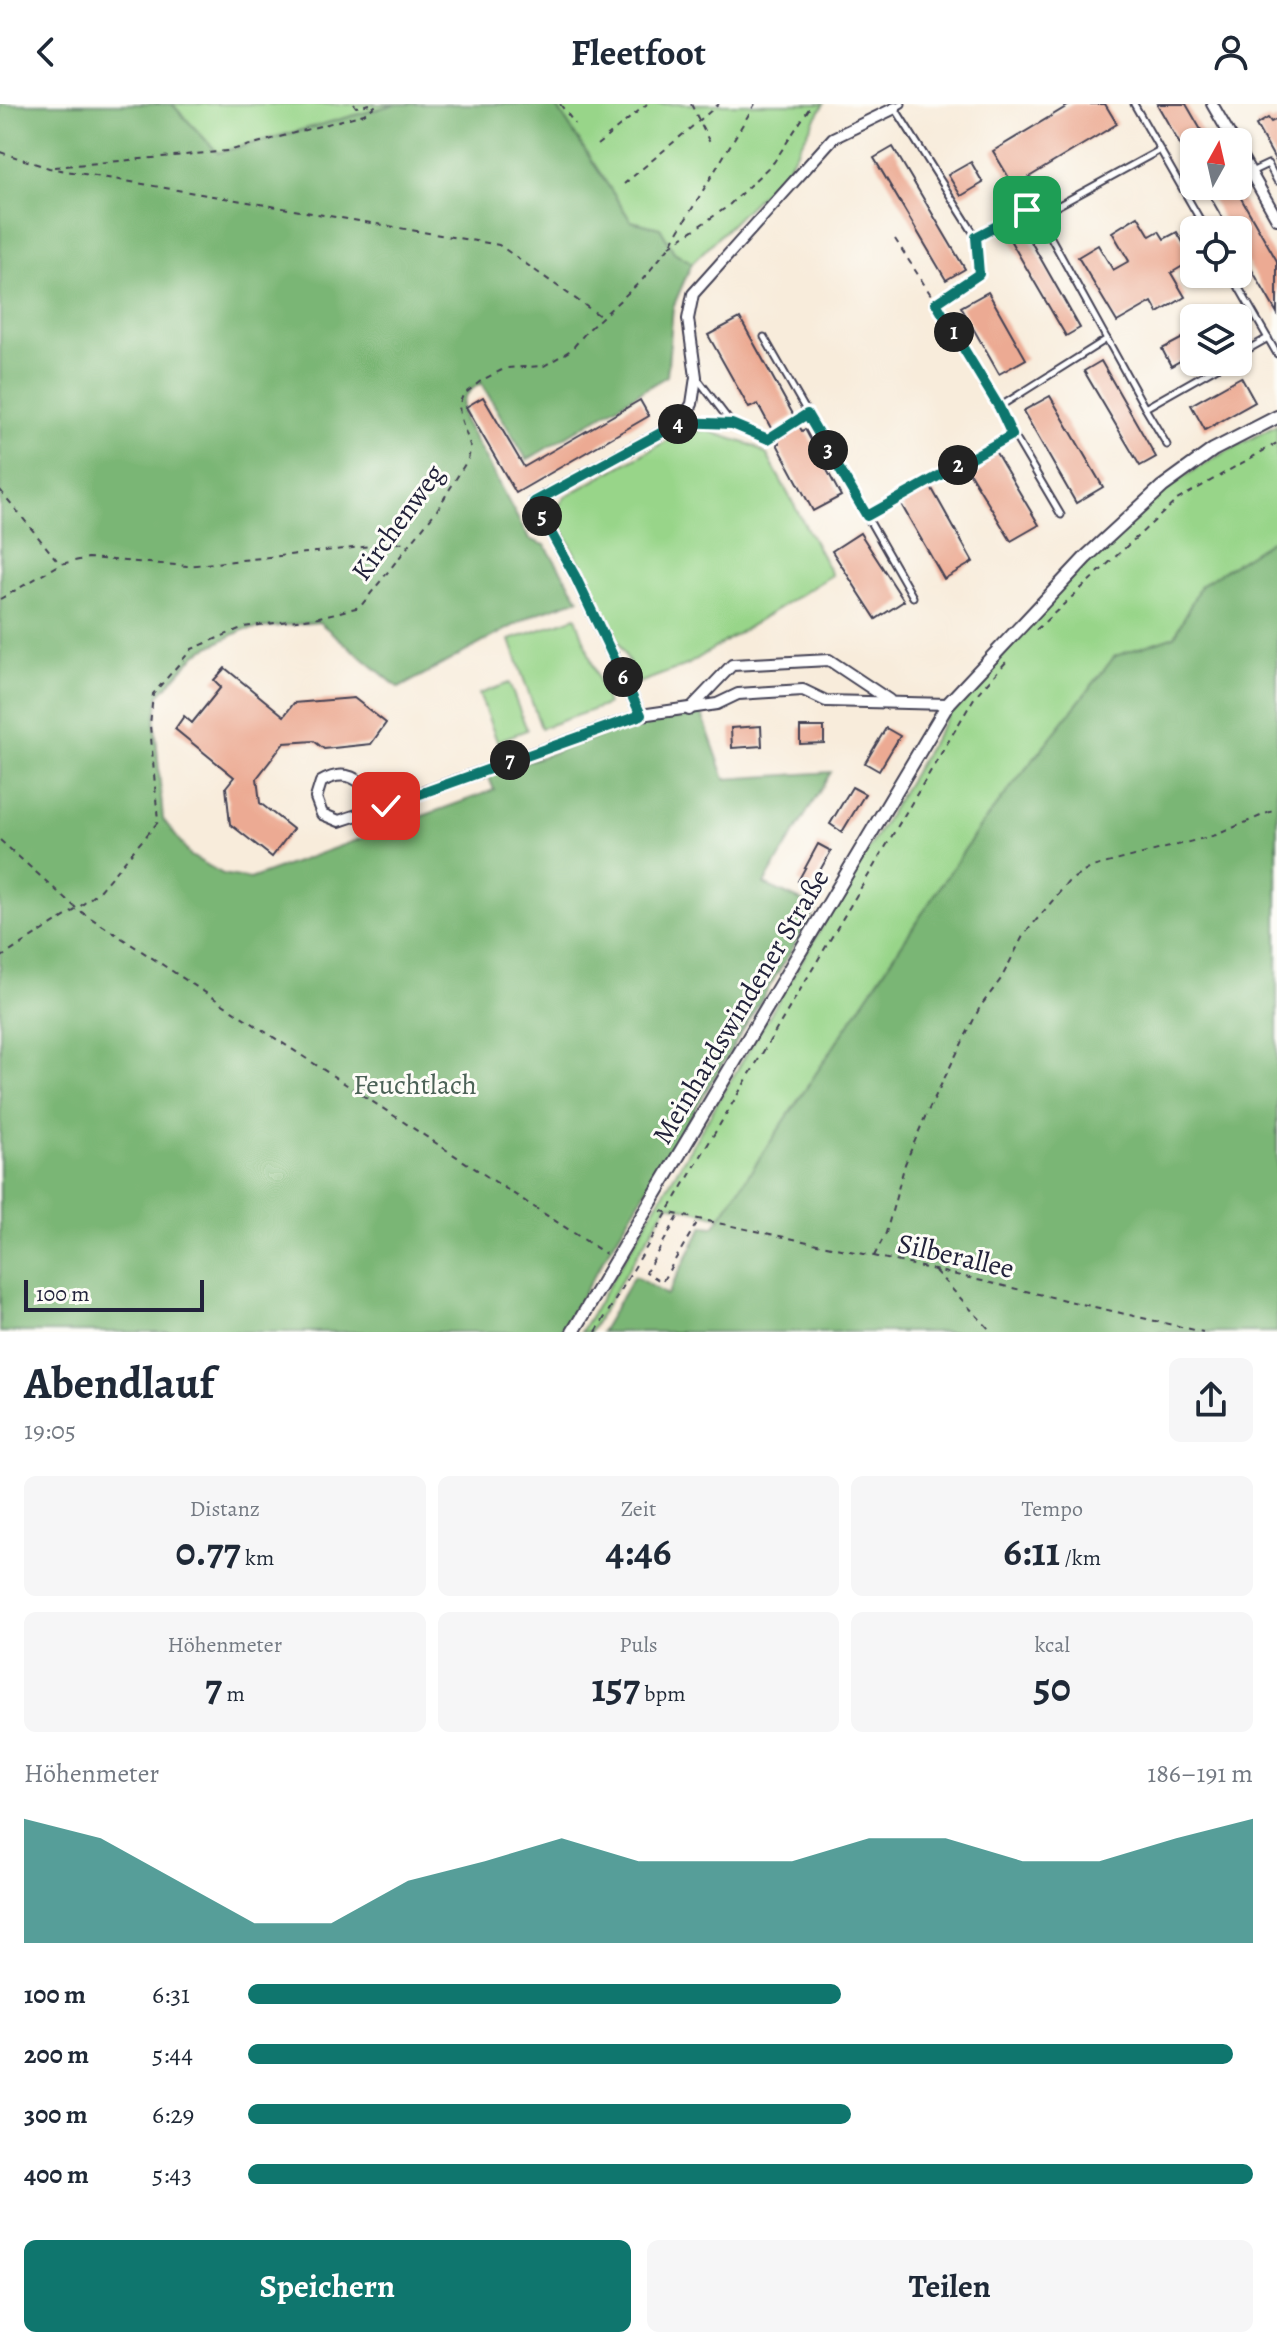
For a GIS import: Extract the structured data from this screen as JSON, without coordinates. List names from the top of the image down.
{
  "streets": {
    "street": ["Meinhardswindener Straße"],
    "path": ["Kirchenweg", "Silberallee"]
  },
  "crossings": [
    ["Meinhardswindener Straße", "Silberallee"]
  ],
  "parks": ["Feuchtlach"],
  "scale_bar": "100 m",
  "north": "top",
  "page": {
    "header": "Fleetfoot",
    "pins": [
      "1",
      "4",
      "3",
      "2",
      "5",
      "6",
      "7"
    ],
    "scale": "100 m",
    "heading": ["Abendlauf", "19:05"],
    "stats": [
      ["Distanz", "0.77 km"],
      ["Zeit", "4:46"],
      ["Tempo", "6:11 /km"],
      ["Höhenmeter", "7 m"],
      ["Puls", "157 bpm"],
      ["kcal", "50"]
    ],
    "chart": ["Höhenmeter", "186–191 m"],
    "list": [
      {
        "name": "100 m",
        "note": "6:31"
      },
      {
        "name": "200 m",
        "note": "5:44"
      },
      {
        "name": "300 m",
        "note": "6:29"
      },
      {
        "name": "400 m",
        "note": "5:43"
      }
    ],
    "buttons": ["Speichern", "Teilen"]
  }
}
